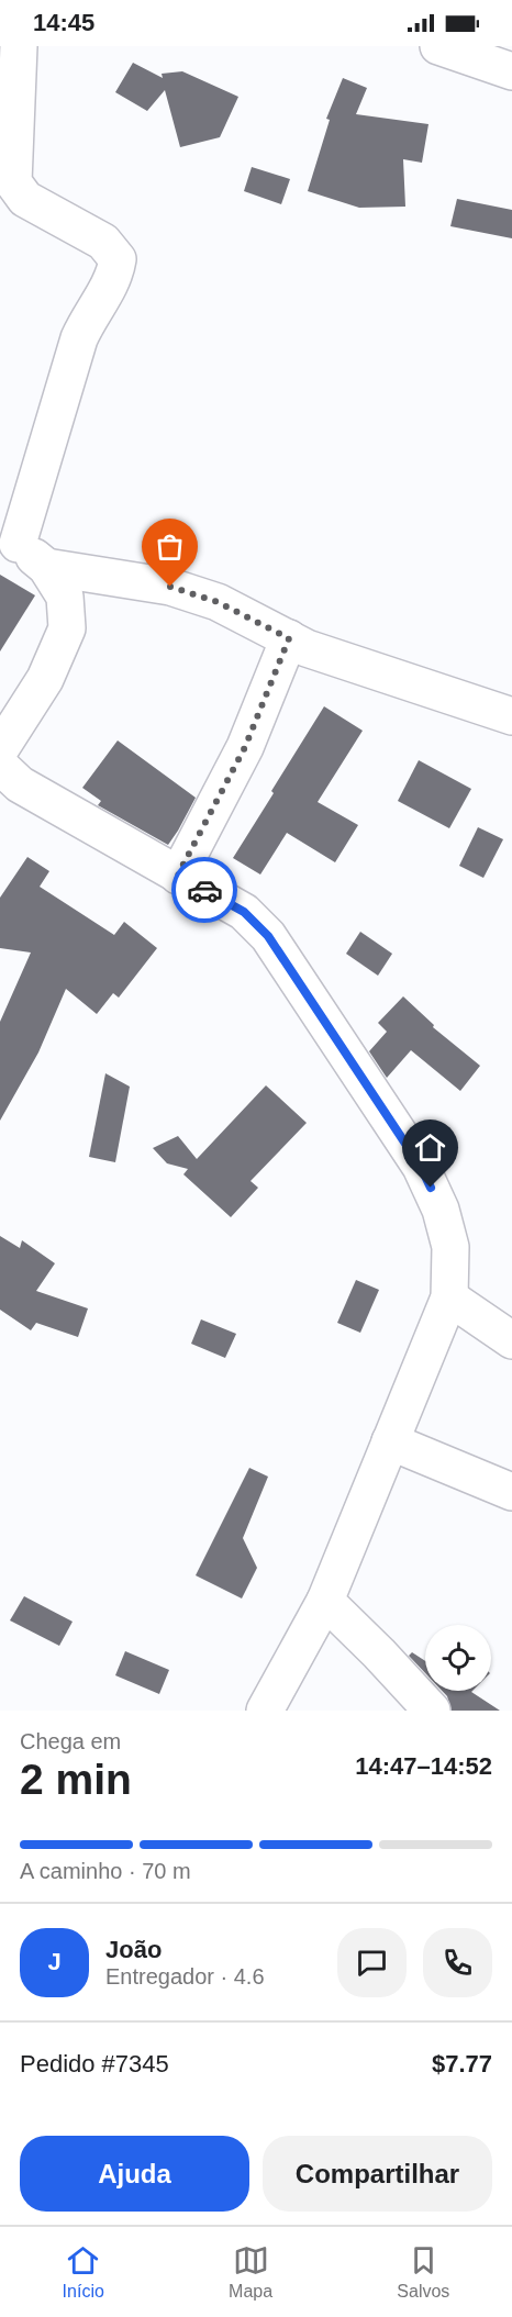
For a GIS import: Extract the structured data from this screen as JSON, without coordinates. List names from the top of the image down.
{
  "page": {
    "status": "14:45",
    "heading": ["2 min", "Chega em", "14:47–14:52"],
    "panel": [
      "João",
      "Entregador · 4.6",
      "Pedido #7345",
      "$7.77"
    ],
    "bar": "A caminho · 70 m",
    "round": "J",
    "buttons": ["Ajuda", "Compartilhar"],
    "tabs": ["Início", "Mapa", "Salvos"]
  }
}
